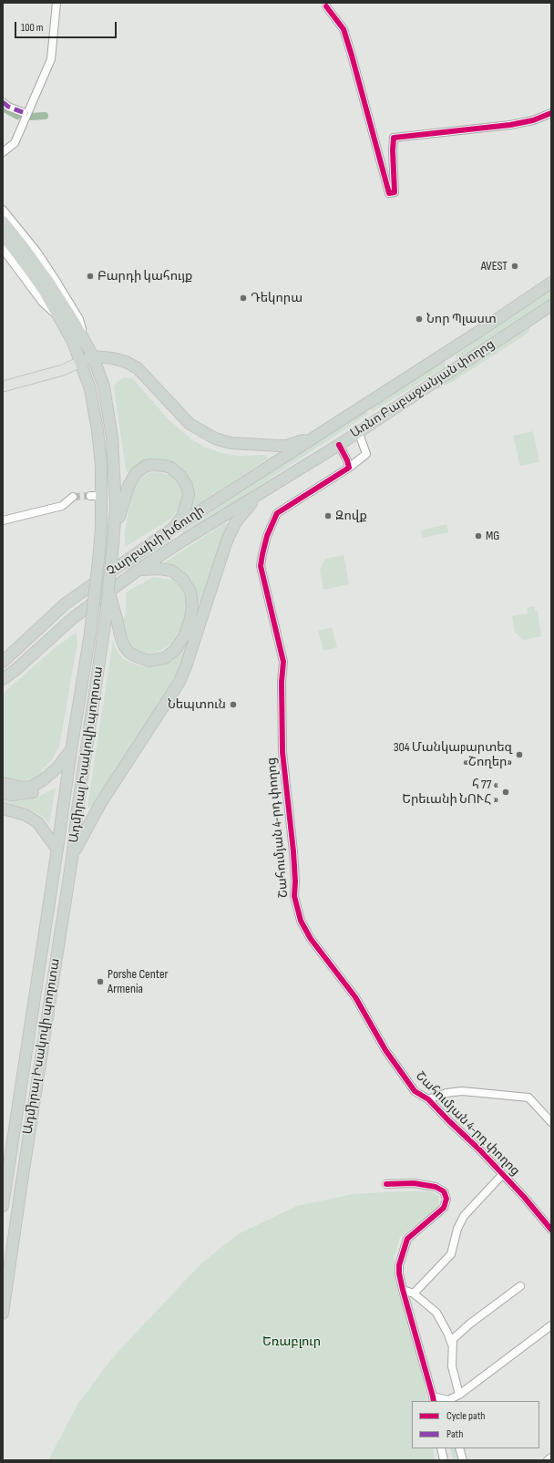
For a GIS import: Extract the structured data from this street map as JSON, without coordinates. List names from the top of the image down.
{
  "streets": {
    "highway": ["Առնո Բաբաջանյան փողոց", "Չարբախի խճուղի", "Ադմիրալ Իսակովի պողոտա"],
    "street": ["Շահումյան 4-րդ փողոց"]
  },
  "crossings": [
    ["Առնո Բաբաջանյան փողոց", "Չարբախի խճուղի"],
    ["Առնո Բաբաջանյան փողոց", "Շահումյան 4-րդ փողոց"]
  ],
  "parks": ["Եռաբլուր"],
  "places": [
    "AVEST",
    "Բարդի կահույք",
    "Դեկորա",
    "Նոր Պլաստ",
    "Զովք",
    "MG",
    "Նեպտուն",
    "304 Մանկաpարտեզ «Շողեր»",
    "հ 77 « Երեւանի ՆՈՒՀ »",
    "Porshe Center Armenia"
  ],
  "legend": ["Cycle path", "Path"],
  "scale_bar": "100 m"
}
